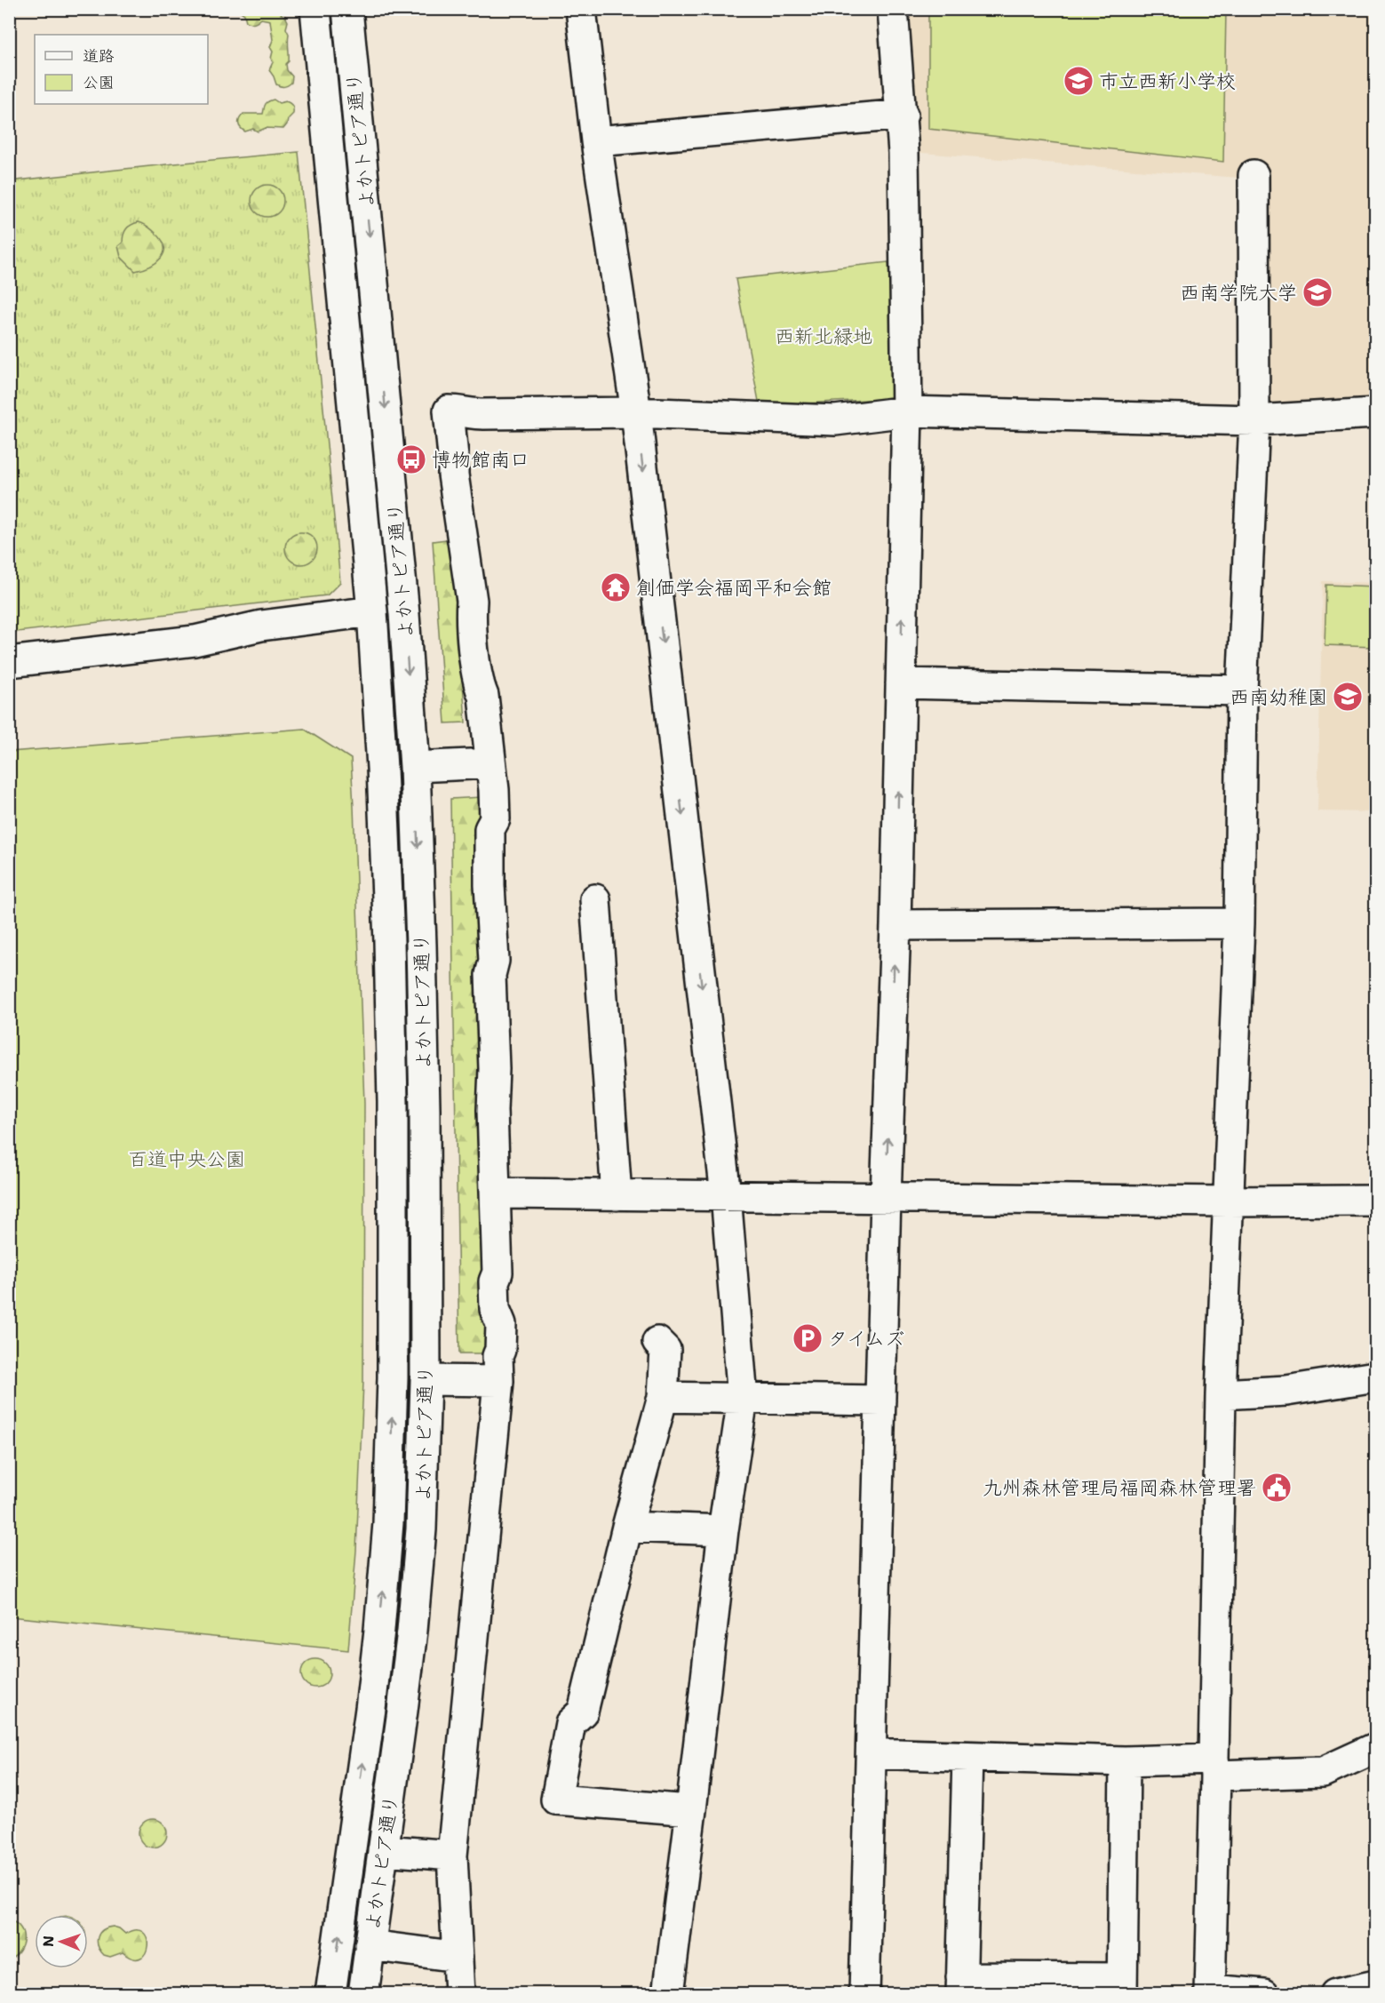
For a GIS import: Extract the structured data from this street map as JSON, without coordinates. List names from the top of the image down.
{
  "streets": {
    "street": ["よかトピア通り"]
  },
  "parks": ["西新北緑地", "百道中央公園"],
  "places": {
    "school or university": ["市立西新小学校", "西南学院大学", "西南幼稚園"],
    "bus stop": ["博物館南口"],
    "temple": ["創価学会福岡平和会館"],
    "parking": ["タイムズ"],
    "public building": ["九州森林管理局福岡森林管理署"]
  },
  "legend": ["道路", "公園"],
  "north": "left"
}
